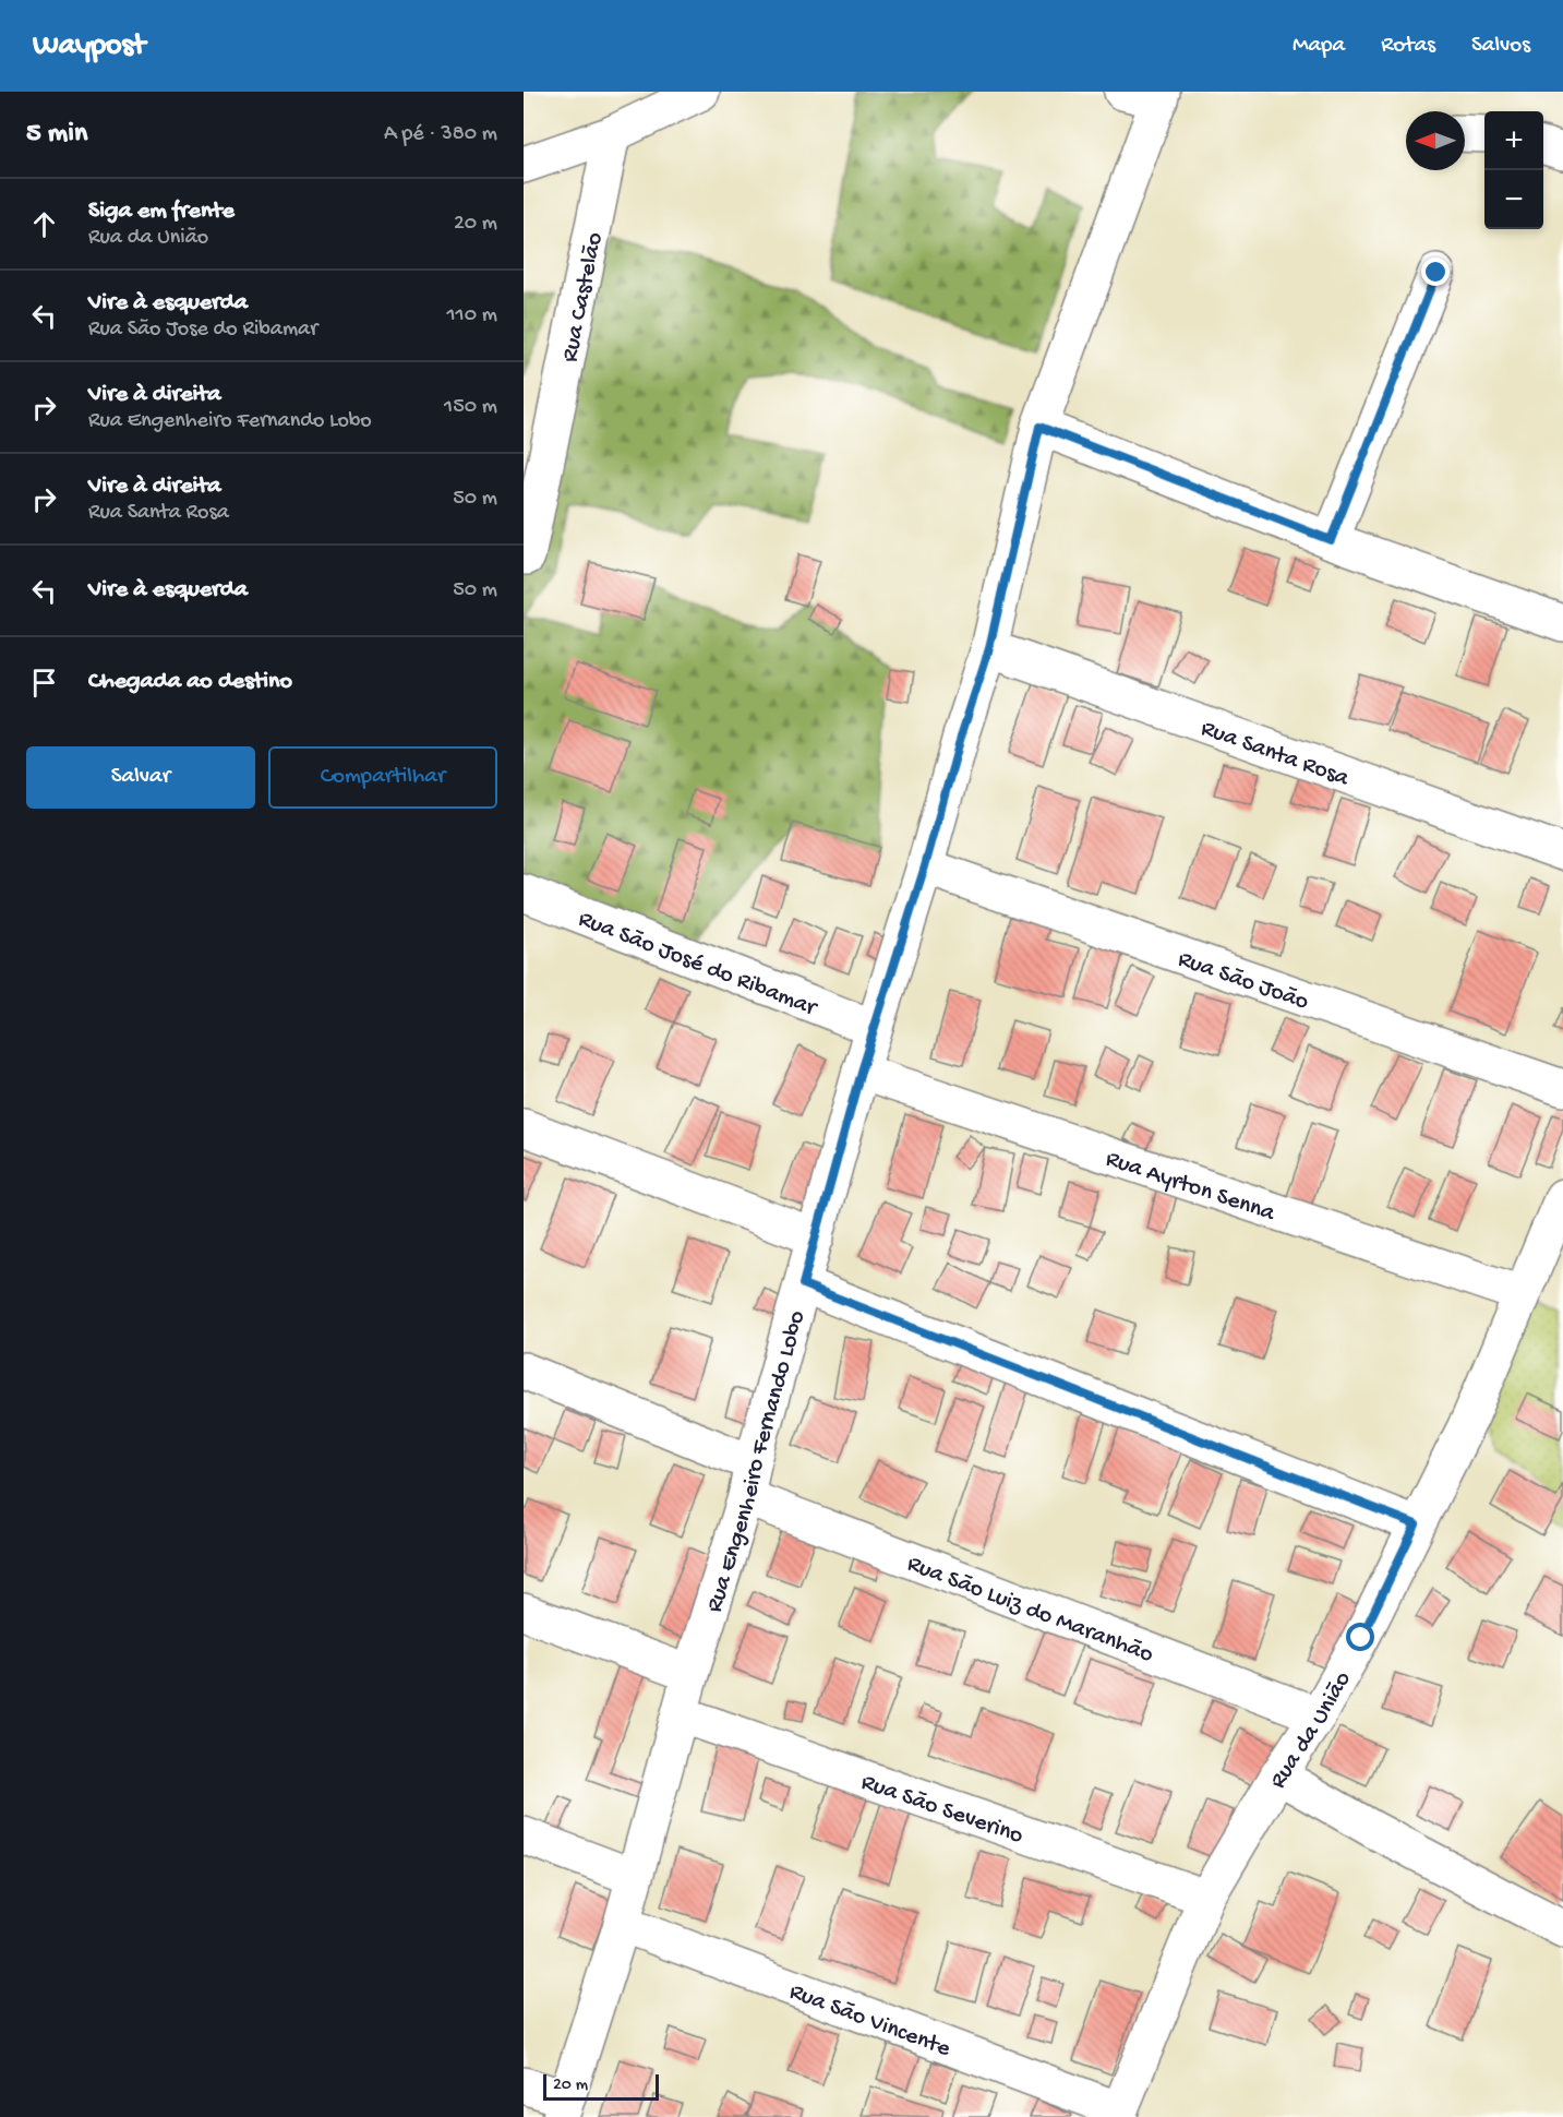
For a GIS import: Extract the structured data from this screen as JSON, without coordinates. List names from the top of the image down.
{
  "streets": {
    "street": [
      "Rua Castelão",
      "Rua Santa Rosa",
      "Rua São José do Ribamar",
      "Rua São João",
      "Rua Ayrton Senna",
      "Rua Engenheiro Fernando Lobo",
      "Rua São Luiz do Maranhão",
      "Rua da União",
      "Rua São Severino",
      "Rua São Vincente"
    ]
  },
  "crossings": [
    ["Rua Santa Rosa", "Rua Engenheiro Fernando Lobo"],
    ["Rua São José do Ribamar", "Rua Engenheiro Fernando Lobo"],
    ["Rua São João", "Rua Engenheiro Fernando Lobo"],
    ["Rua Ayrton Senna", "Rua Engenheiro Fernando Lobo"],
    ["Rua Ayrton Senna", "Rua da União"],
    ["Rua Engenheiro Fernando Lobo", "Rua São Luiz do Maranhão"],
    ["Rua Engenheiro Fernando Lobo", "Rua São Severino"],
    ["Rua Engenheiro Fernando Lobo", "Rua São Vincente"],
    ["Rua São Luiz do Maranhão", "Rua da União"],
    ["Rua da União", "Rua São Severino"],
    ["Rua da União", "Rua São Vincente"]
  ],
  "scale_bar": "20 m",
  "north": "left",
  "page": {
    "header": "Waypost",
    "nav": ["Mapa", "Rotas", "Salvos"],
    "heading": ["5 min", "A pé · 380 m"],
    "map_buttons": ["+", "−"],
    "list": [
      ["Siga em frente", "Rua da União", "20 m"],
      ["Vire à esquerda", "Rua São Jose do Ribamar", "110 m"],
      ["Vire à direita", "Rua Engenheiro Fernando Lobo", "150 m"],
      ["Vire à direita", "Rua Santa Rosa", "50 m"],
      ["Vire à esquerda", "50 m"],
      "Chegada ao destino"
    ],
    "buttons": ["Salvar", "Compartilhar"],
    "scale": "20 m"
  }
}
